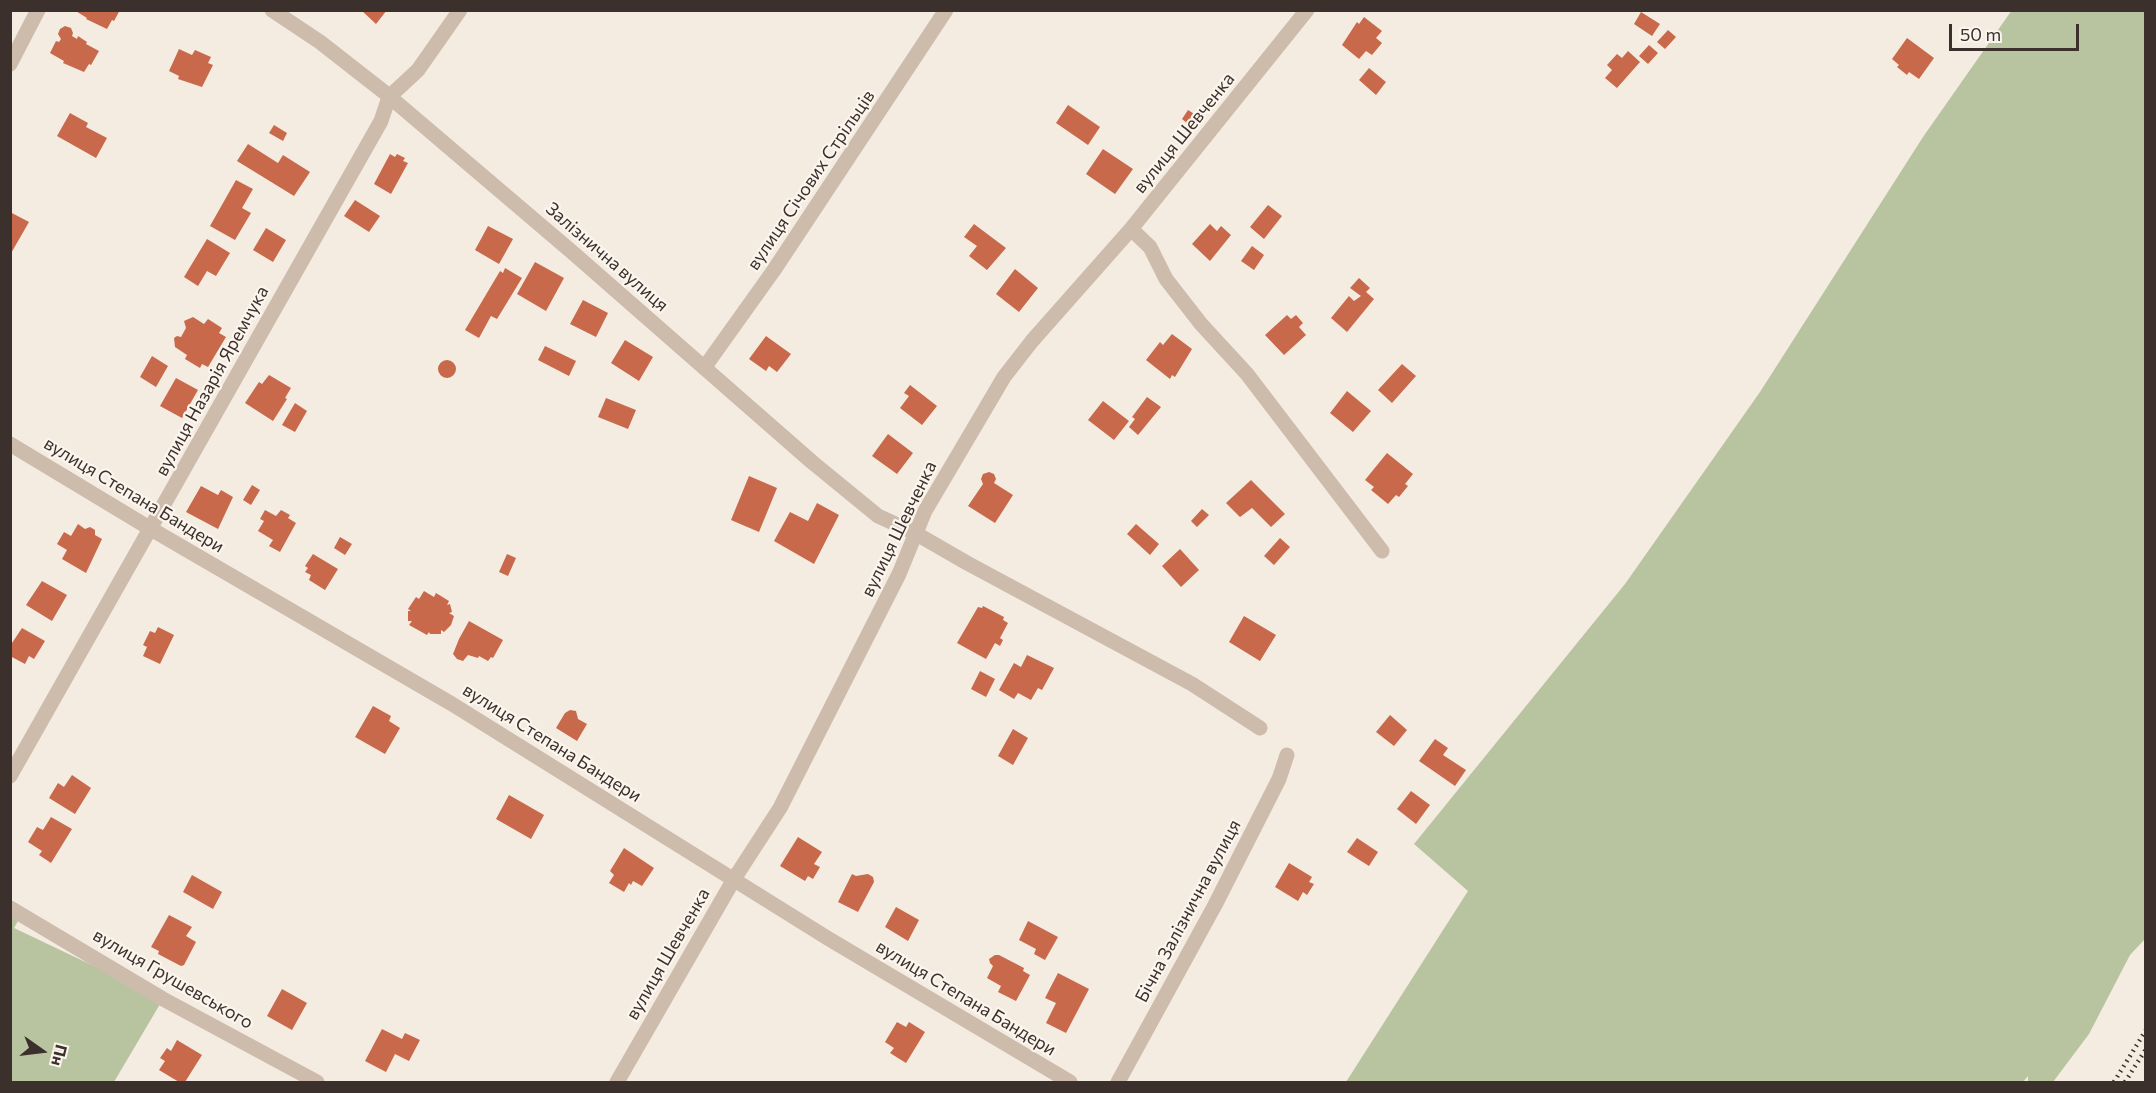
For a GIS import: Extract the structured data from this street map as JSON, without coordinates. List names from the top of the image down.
{
  "streets": {
    "street": [
      "вулиця Шевченка",
      "вулиця Січових Стрільців",
      "Залізнична вулиця",
      "вулиця Назарія Яремчука",
      "вулиця Степана Бандери",
      "Бічна Залізнична вулиця",
      "вулиця Грушевського"
    ]
  },
  "crossings": [
    ["вулиця Шевченка", "Залізнична вулиця"],
    ["вулиця Шевченка", "вулиця Степана Бандери"],
    ["вулиця Січових Стрільців", "Залізнична вулиця"],
    ["Залізнична вулиця", "вулиця Назарія Яремчука"],
    ["вулиця Назарія Яремчука", "вулиця Степана Бандери"]
  ],
  "scale_bar": "50 m",
  "north": "right"
}
